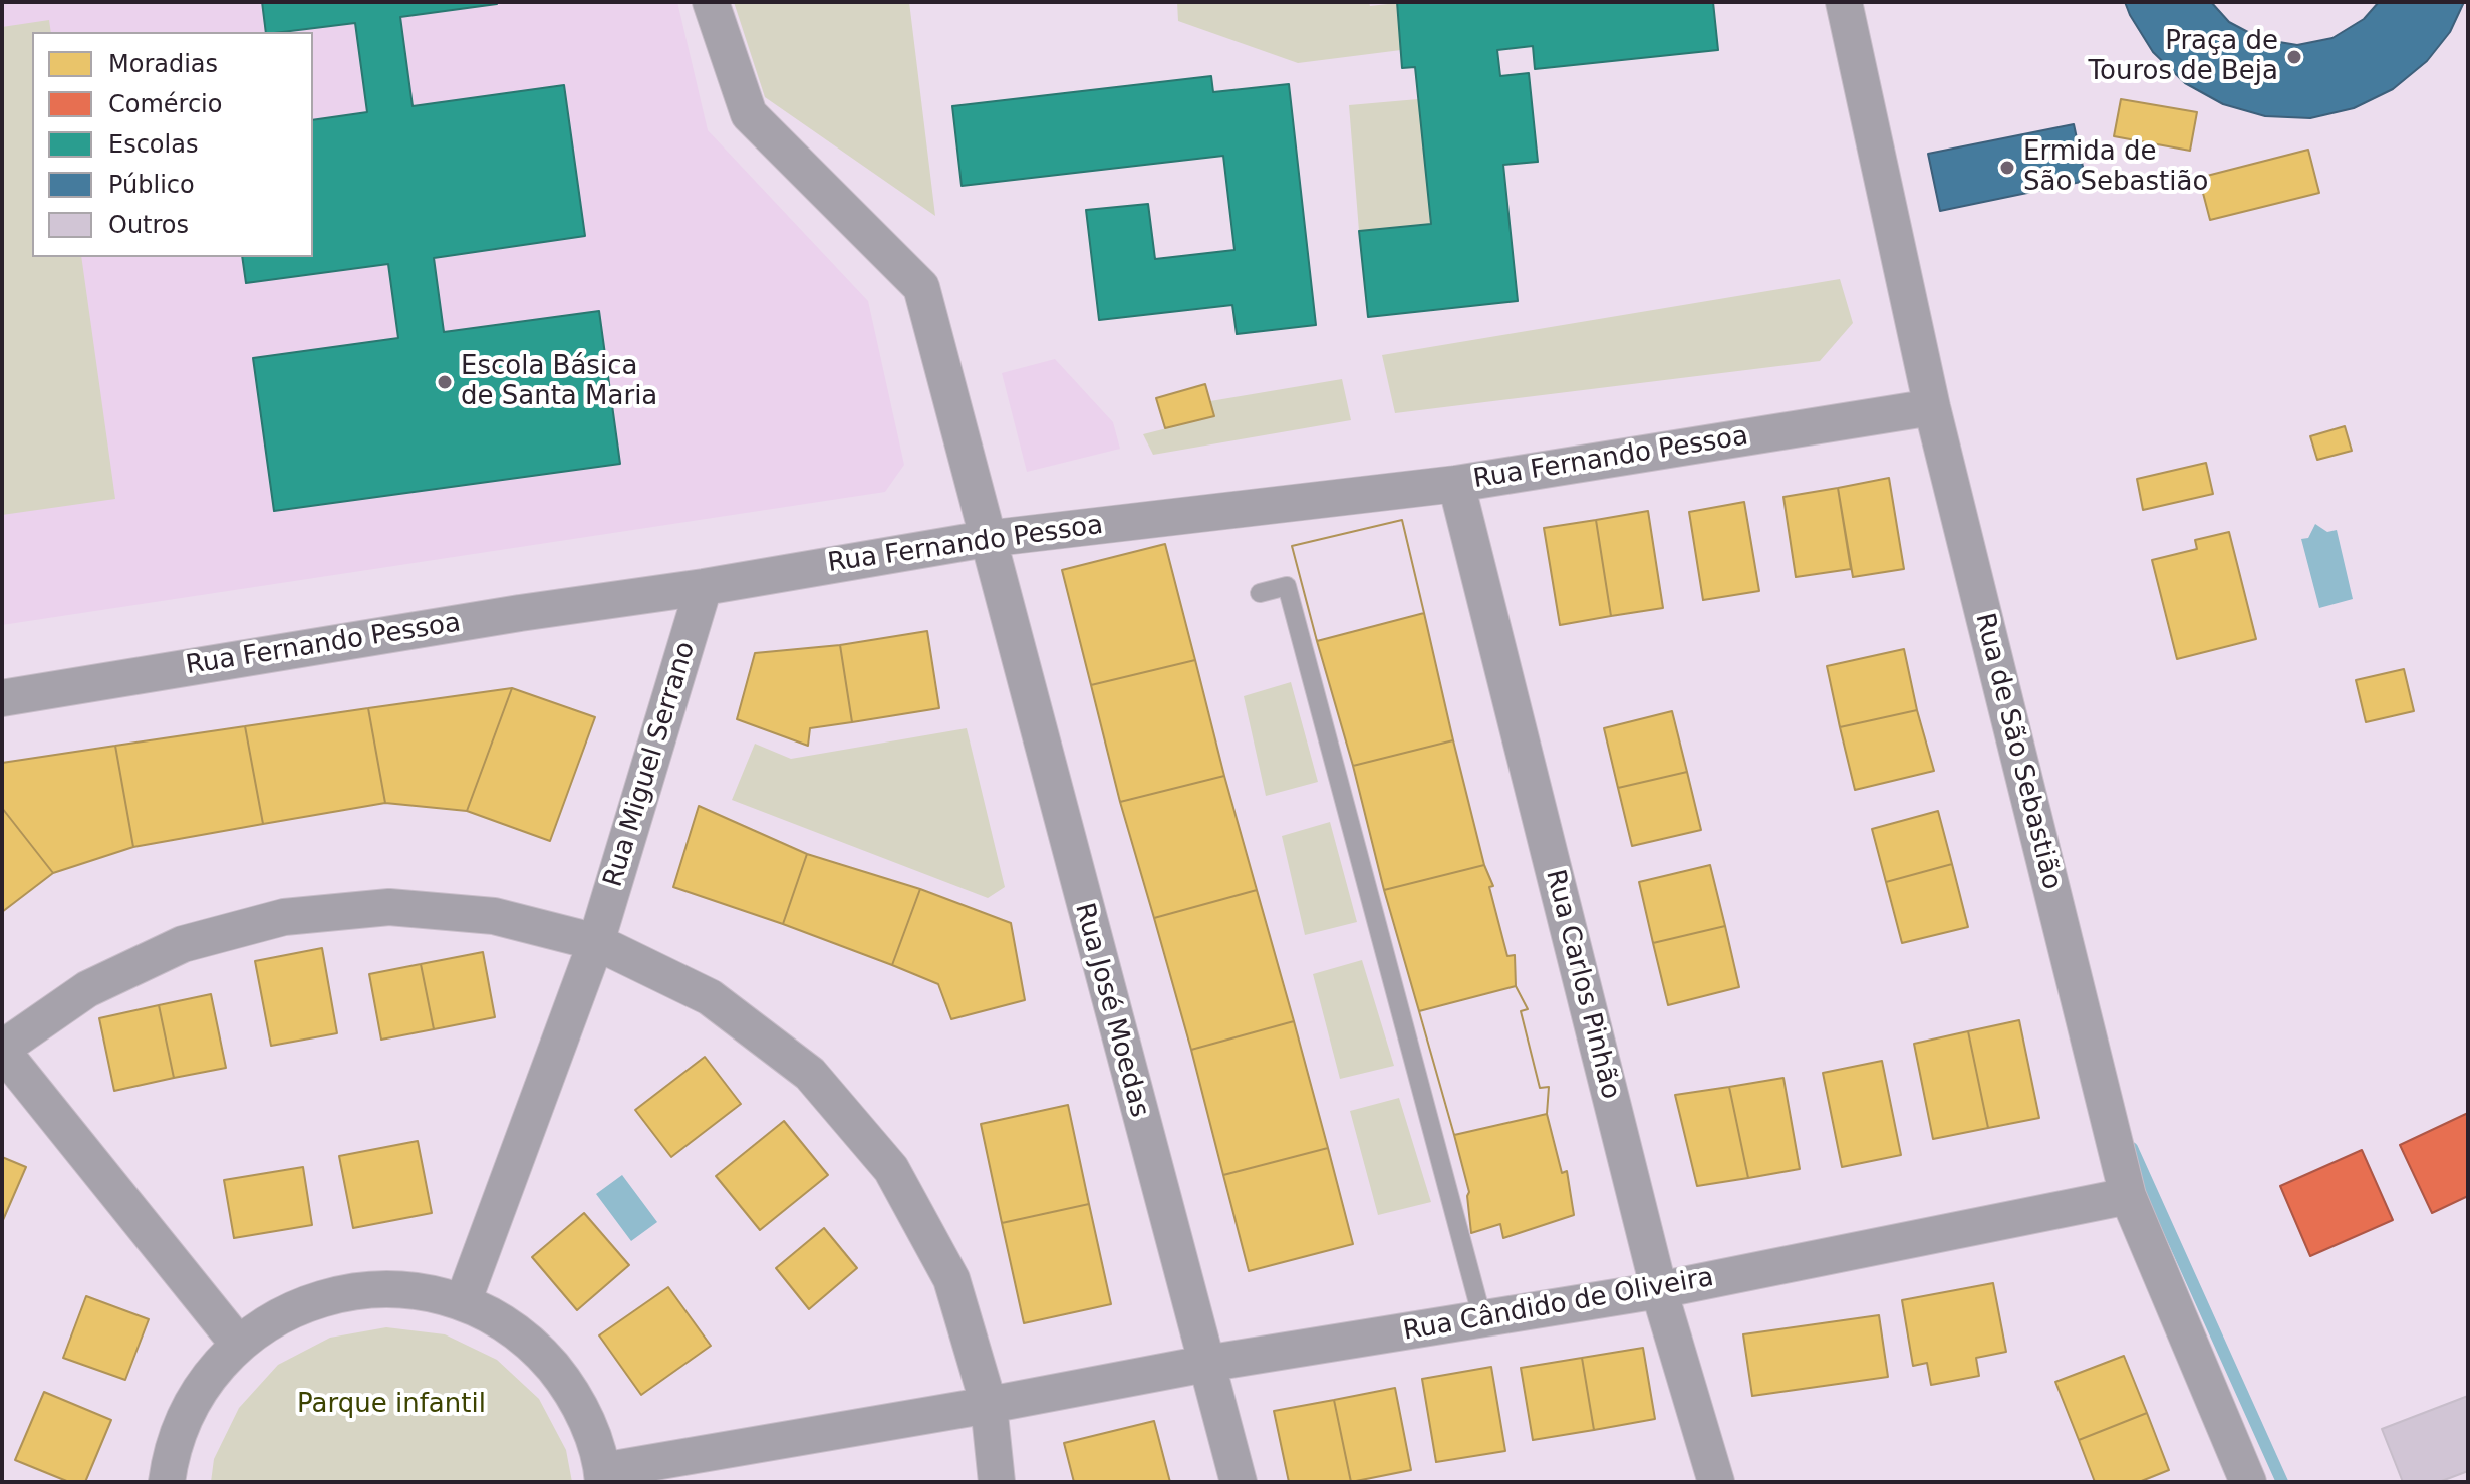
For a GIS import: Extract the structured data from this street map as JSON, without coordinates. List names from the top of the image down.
{
  "streets": {
    "street": [
      "Rua Fernando Pessoa",
      "Rua de São Sebastião",
      "Rua Miguel Serrano",
      "Rua Carlos Pinhão",
      "Rua José Moedas",
      "Rua Cândido de Oliveira"
    ]
  },
  "crossings": [
    ["Rua Fernando Pessoa", "Rua de São Sebastião"],
    ["Rua Fernando Pessoa", "Rua Miguel Serrano"],
    ["Rua Fernando Pessoa", "Rua Carlos Pinhão"],
    ["Rua Fernando Pessoa", "Rua José Moedas"],
    ["Rua de São Sebastião", "Rua Cândido de Oliveira"],
    ["Rua Carlos Pinhão", "Rua Cândido de Oliveira"],
    ["Rua José Moedas", "Rua Cândido de Oliveira"]
  ],
  "parks": ["Parque infantil"],
  "places": ["Praça de Touros de Beja", "Ermida de São Sebastião", "Escola Básica de Santa Maria"],
  "legend": [
    "Moradias",
    "Comércio",
    "Escolas",
    "Público",
    "Outros"
  ]
}
